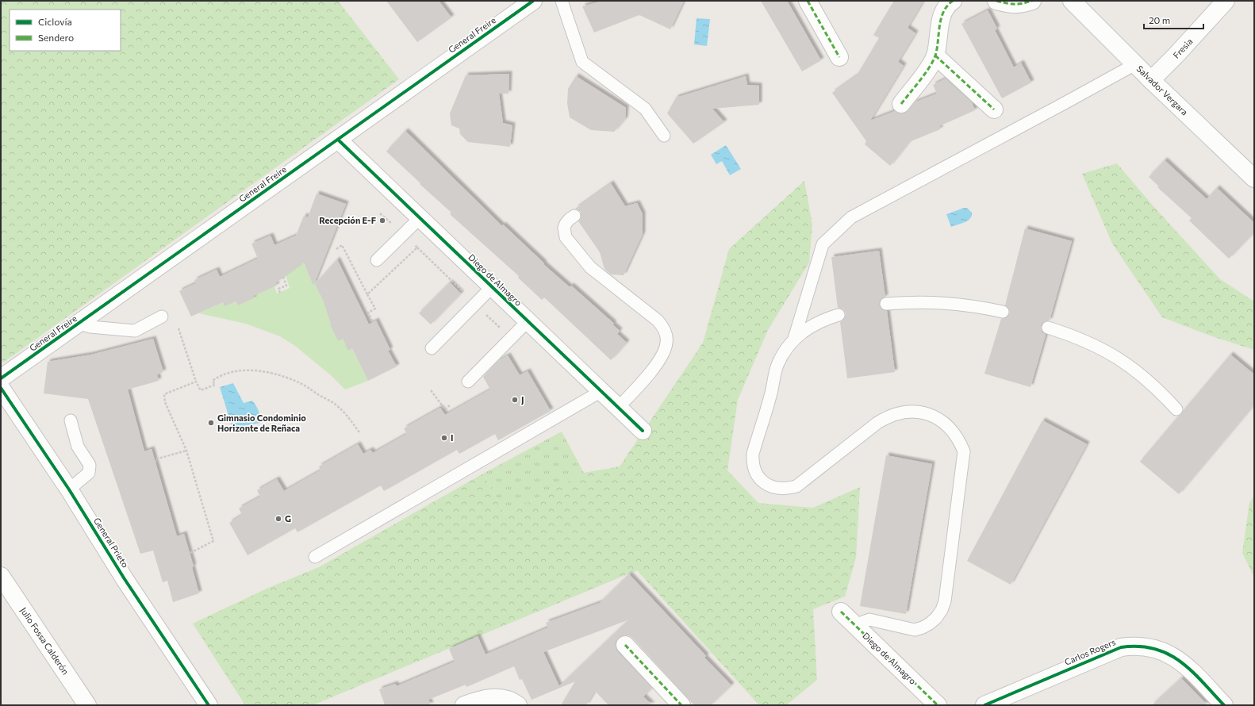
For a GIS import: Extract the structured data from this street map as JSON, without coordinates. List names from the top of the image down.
{
  "streets": {
    "street": [
      "General Freire",
      "Fresia",
      "Salvador Vergara",
      "Diego de Almagro",
      "General Prieto",
      "Julio Fossa Calderón",
      "Carlos Rogers"
    ]
  },
  "crossings": [
    ["General Freire", "Diego de Almagro"],
    ["Fresia", "Salvador Vergara"]
  ],
  "places": [
    "Recepción E-F",
    "J",
    "Gimnasio Condominio Horizonte de Reñaca",
    "I",
    "G"
  ],
  "legend": ["Ciclovía", "Sendero"],
  "scale_bar": "20 m"
}
